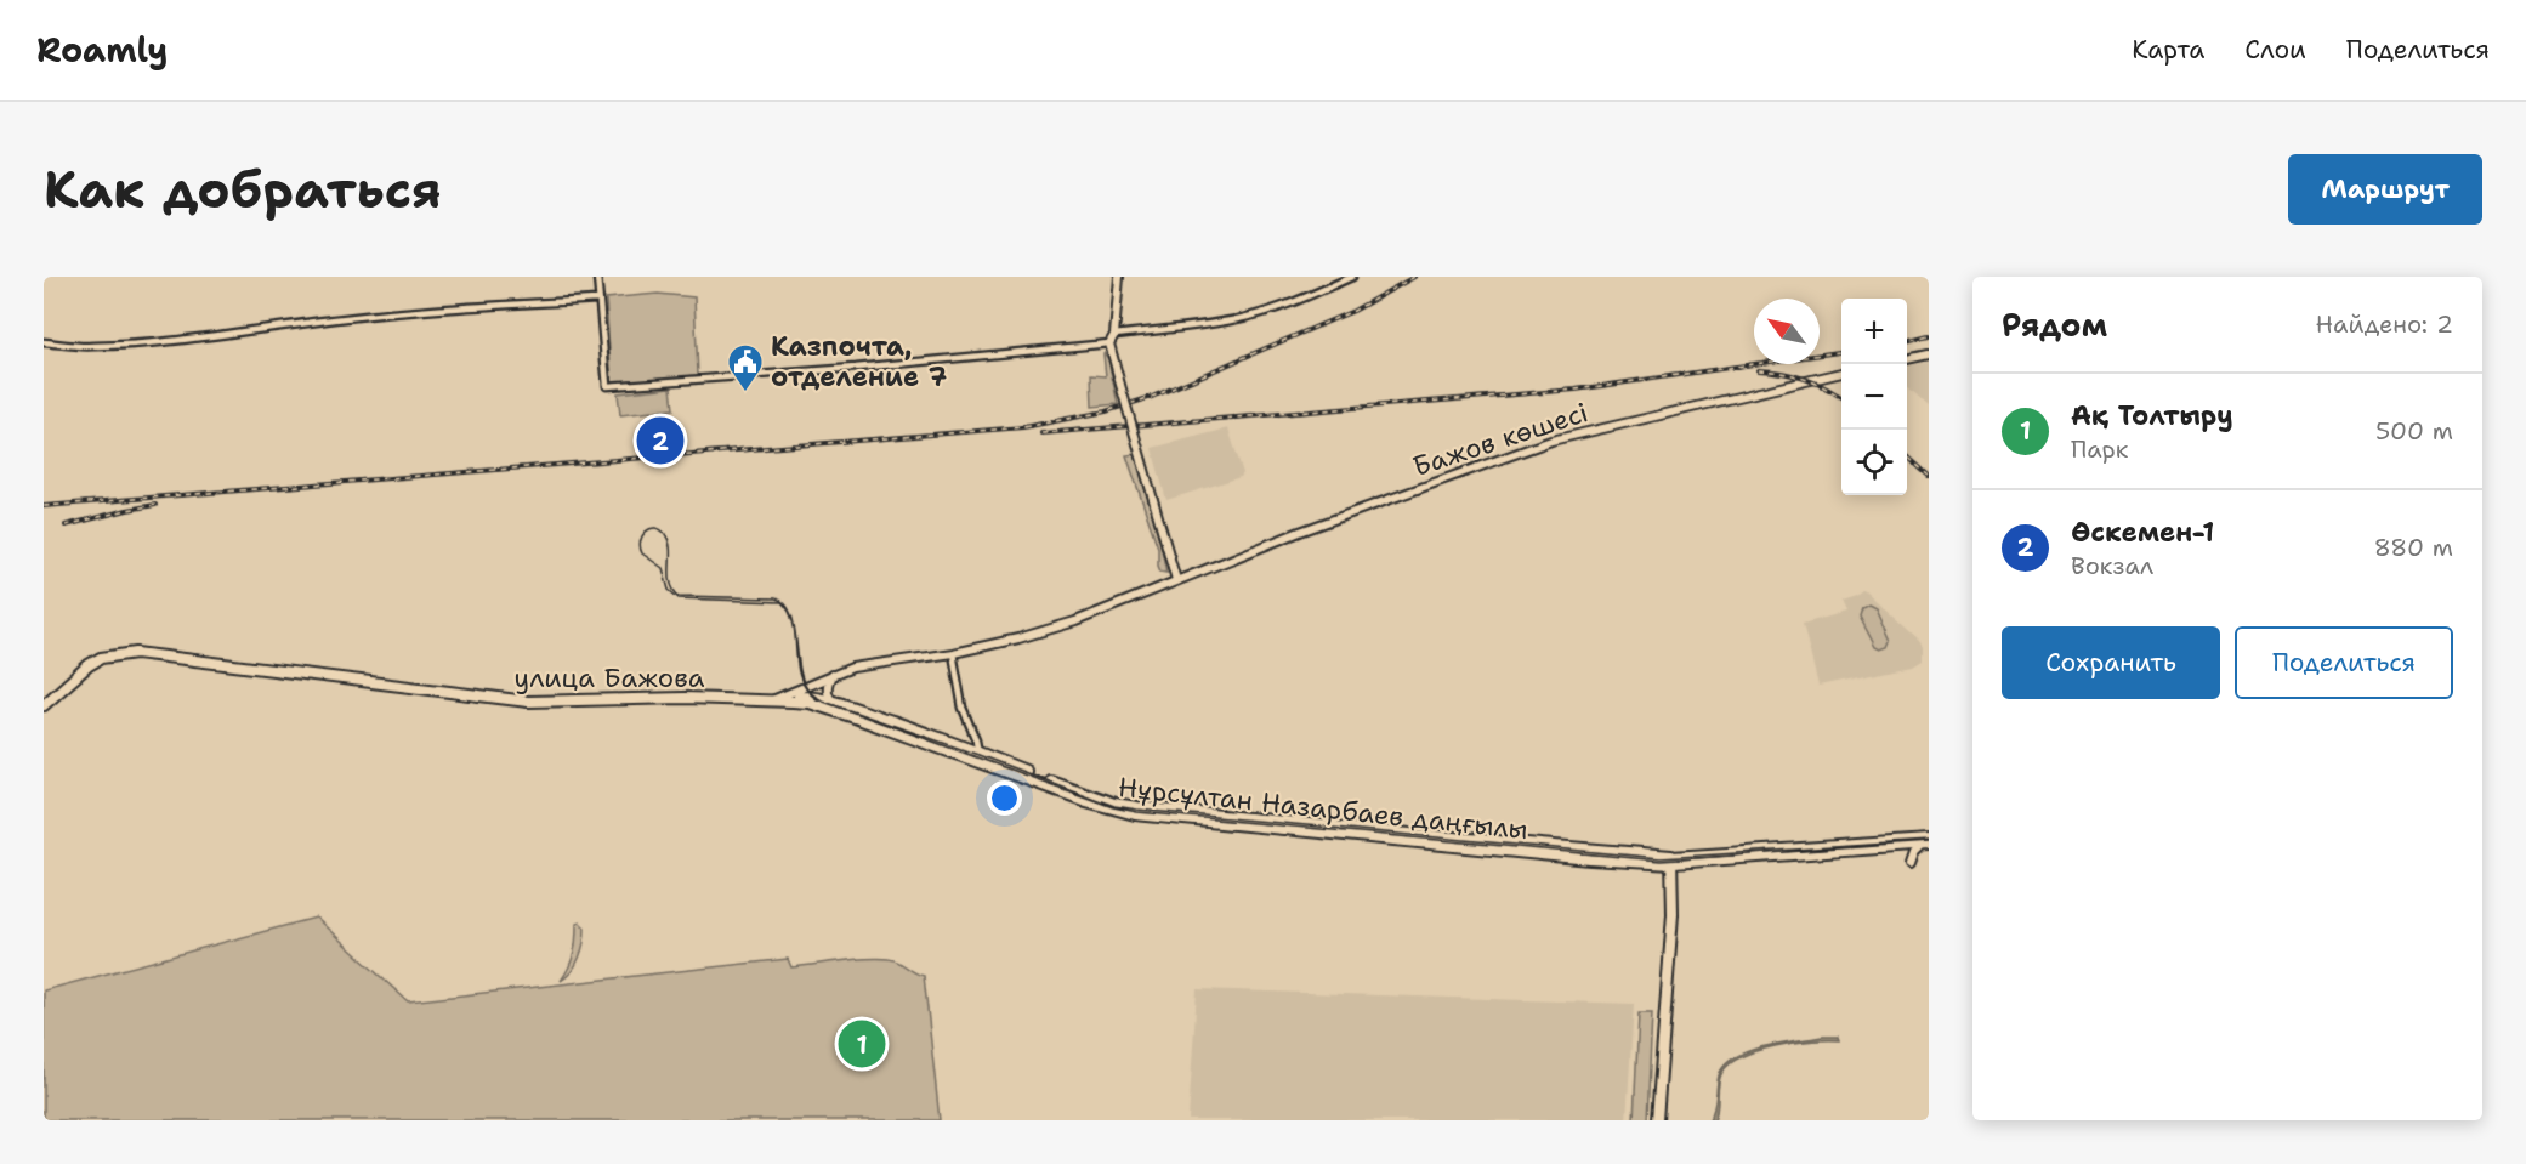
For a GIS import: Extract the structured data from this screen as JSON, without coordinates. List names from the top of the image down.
{
  "streets": {
    "highway": ["улица Бажова", "Нұрсұлтан Назарбаев даңғылы"],
    "main road": ["Бажов көшесі"]
  },
  "crossings": [
    ["Бажов көшесі", "улица Бажова"],
    ["улица Бажова", "Нұрсұлтан Назарбаев даңғылы"]
  ],
  "places": {
    "public building": ["Казпочта, отделение 7"]
  },
  "north": "top left",
  "page": {
    "header": "Roamly",
    "nav": ["Карта", "Слои", "Поделиться"],
    "buttons": [
      "Маршрут",
      ["Сохранить", "Поделиться"]
    ],
    "title": "Как добраться",
    "heading": ["Рядом", "Найдено: 2"],
    "map_buttons": ["+", "−"],
    "list": [
      {
        "mark": "1",
        "name": "Ақ Толтыру",
        "note": "Парк",
        "value": "500 m"
      },
      {
        "mark": "2",
        "name": "Өскемен-1",
        "note": "Вокзал",
        "value": "880 m"
      }
    ],
    "pins": ["2", "1"]
  }
}
